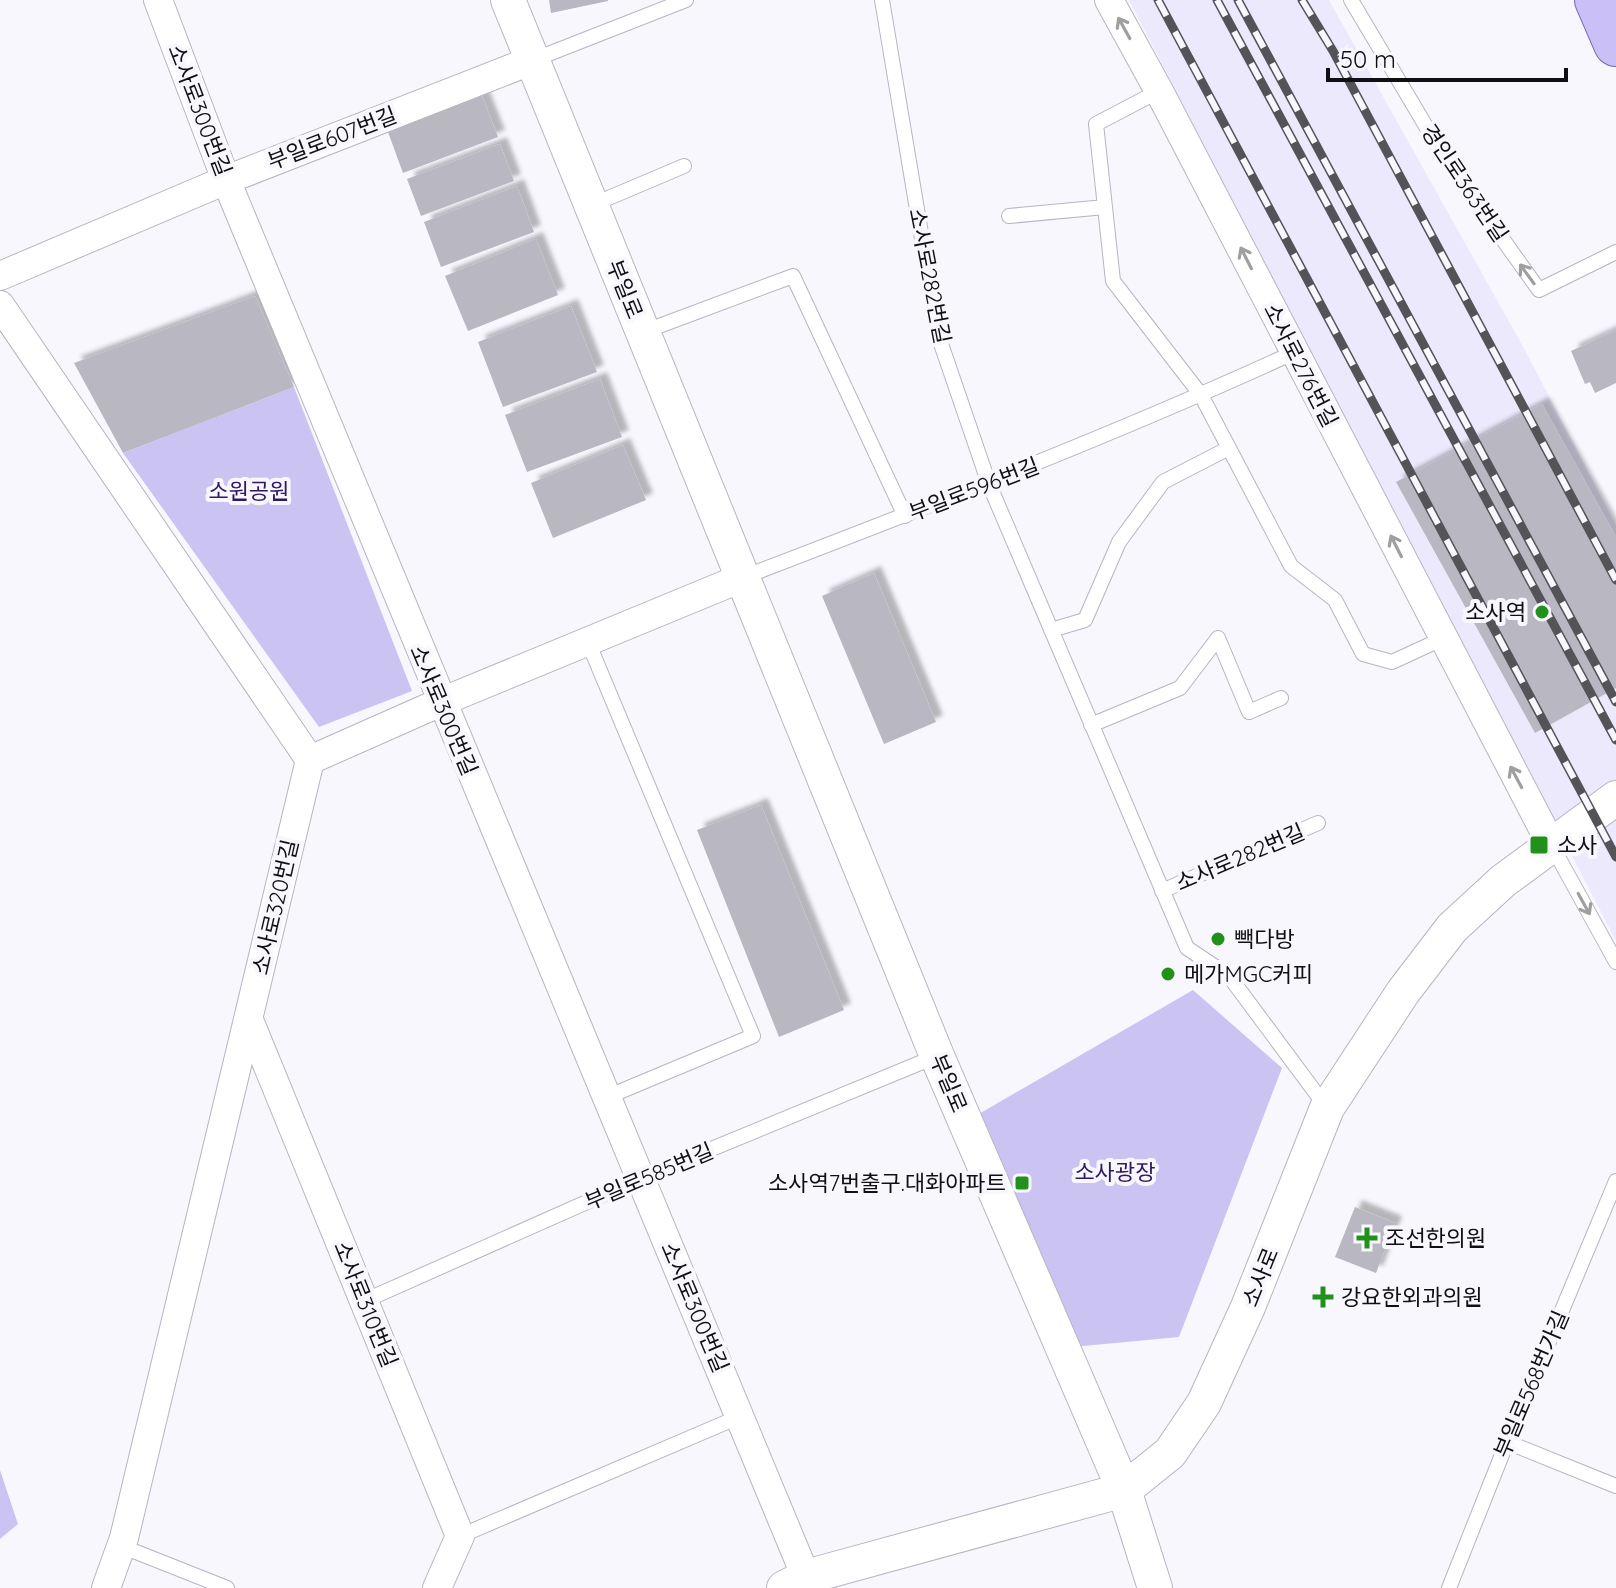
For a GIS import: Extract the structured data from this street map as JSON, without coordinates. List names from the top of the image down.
{
  "streets": {
    "street": [
      "소사로300번길",
      "부일로607번길",
      "부일로",
      "소사로276번길",
      "소사로320번길",
      "소사로",
      "소사로310번길"
    ],
    "lane": [
      "경인로363번길",
      "소사로282번길",
      "부일로596번길",
      "부일로585번길",
      "부일로568번가길"
    ]
  },
  "crossings": [
    ["소사로300번길", "부일로607번길"],
    ["소사로300번길", "부일로585번길"],
    ["소사로300번길", "소사로"],
    ["부일로607번길", "부일로"],
    ["소사로282번길", "부일로596번길"],
    ["소사로282번길", "소사로"],
    ["부일로", "부일로596번길"],
    ["부일로", "부일로585번길"],
    ["부일로", "소사로"],
    ["소사로276번길", "부일로596번길"],
    ["소사로276번길", "소사로"],
    ["소사로320번길", "소사로310번길"],
    ["부일로585번길", "소사로310번길"]
  ],
  "one_way": ["경인로363번길", "소사로276번길"],
  "parks": ["소원공원", "소사광장"],
  "places": {
    "other": ["소사역", "빽다방", "메가MGC커피"],
    "transit": ["소사", "소사역7번출구.대화아파트"],
    "health": ["조선한의원", "강요한외과의원"]
  },
  "scale_bar": "50 m"
}
